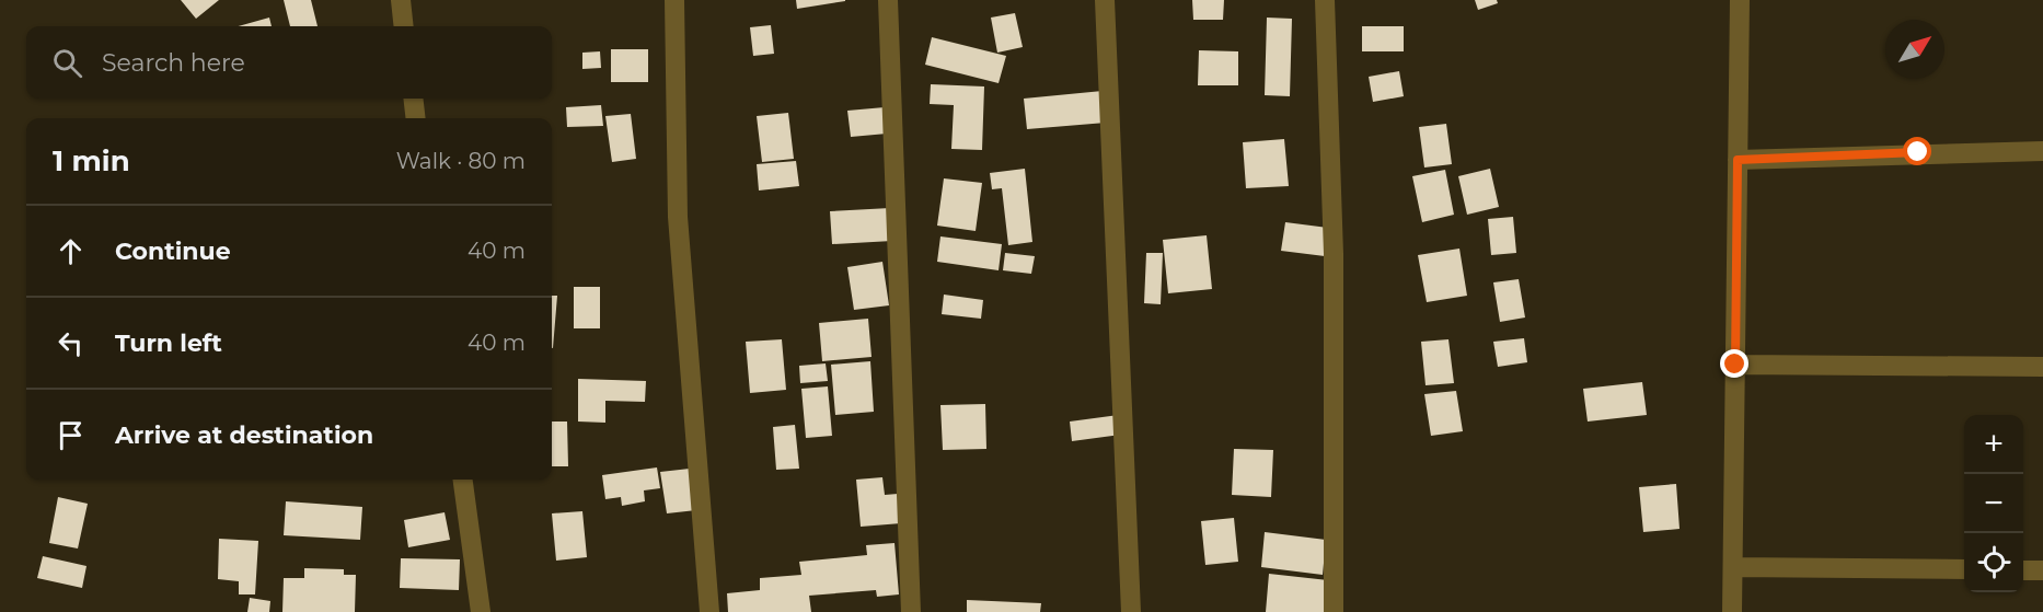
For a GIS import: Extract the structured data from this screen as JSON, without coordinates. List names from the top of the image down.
{
  "north": "top right",
  "page": {
    "search": "Search here",
    "heading": ["1 min", "Walk · 80 m"],
    "list": [
      ["Continue", "40 m"],
      ["Turn left", "40 m"],
      "Arrive at destination"
    ],
    "map_buttons": ["+", "−"]
  }
}
